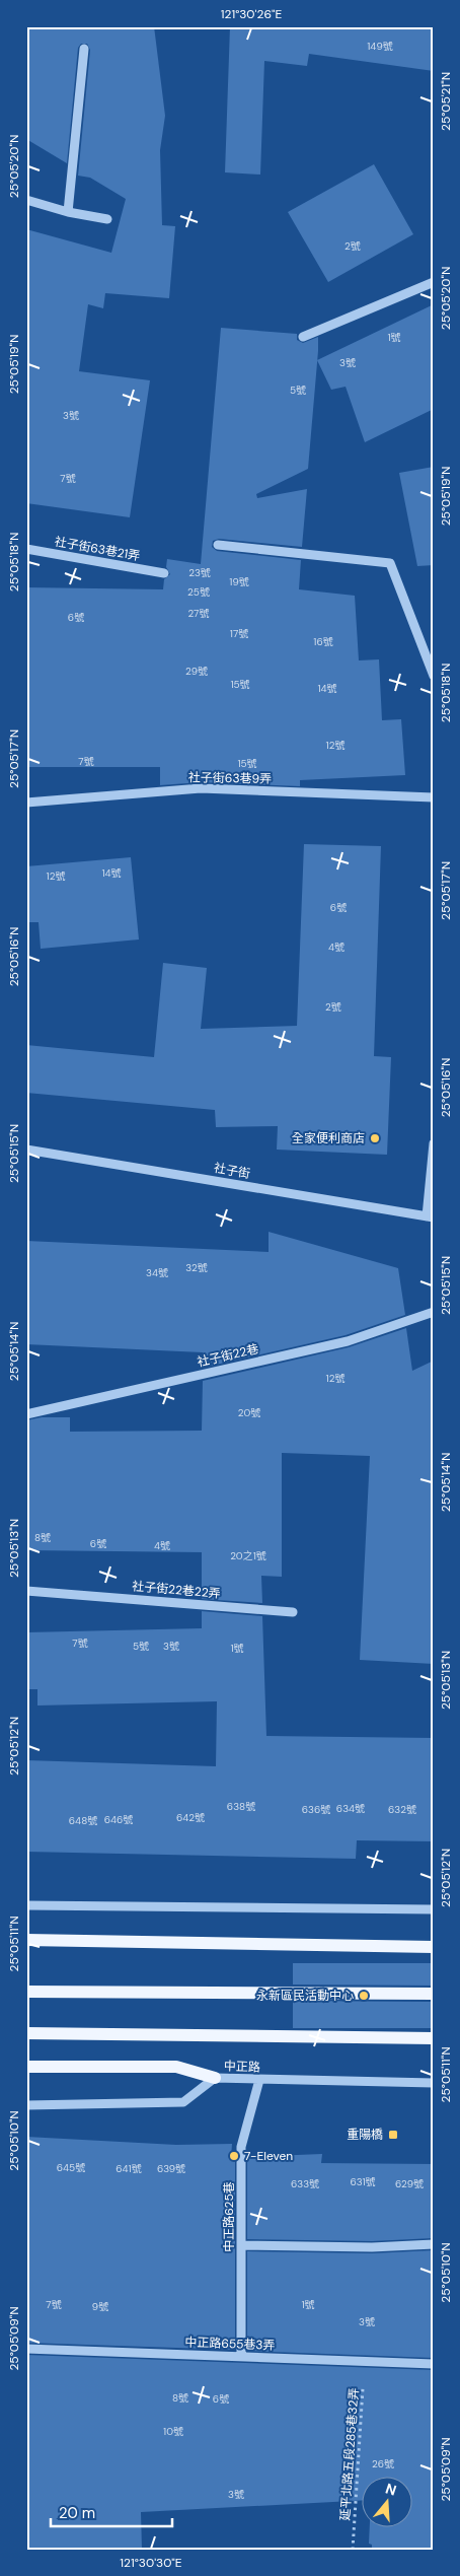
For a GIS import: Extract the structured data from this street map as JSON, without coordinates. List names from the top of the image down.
{
  "streets": {
    "street": [
      "社子街63巷21弄",
      "社子街63巷9弄",
      "社子街",
      "社子街22巷",
      "社子街22巷22弄",
      "中正路",
      "中正路625巷",
      "中正路655巷3弄"
    ],
    "path": ["延平北路五段285巷32弄"]
  },
  "crossings": [
    ["中正路", "中正路625巷"],
    ["中正路625巷", "中正路655巷3弄"],
    ["中正路655巷3弄", "延平北路五段285巷32弄"]
  ],
  "places": {
    "other": ["全家便利商店", "永新區民活動中心", "7-Eleven"],
    "transit": ["重陽橋"]
  },
  "house_numbers": [
    "149號",
    "2號",
    "1號",
    "3號",
    "5號",
    "3號",
    "7號",
    "23號",
    "19號",
    "25號",
    "27號",
    "6號",
    "17號",
    "16號",
    "29號",
    "15號",
    "14號",
    "12號",
    "7號",
    "15號",
    "14號",
    "12號",
    "6號",
    "4號",
    "2號",
    "32號",
    "34號",
    "12號",
    "20號",
    "8號",
    "6號",
    "4號",
    "20之1號",
    "7號",
    "5號",
    "3號",
    "1號",
    "638號",
    "634號",
    "636號",
    "632號",
    "642號",
    "646號",
    "648號",
    "645號",
    "641號",
    "639號",
    "631號",
    "633號",
    "629號",
    "7號",
    "1號",
    "9號",
    "3號",
    "8號",
    "6號",
    "10號",
    "26號",
    "3號"
  ],
  "scale_bar": "20 m",
  "north": "top",
  "coordinates": [
    "121°30'26\"E",
    "25°05'21\"N",
    "25°05'20\"N",
    "25°05'19\"N",
    "25°05'18\"N",
    "25°05'17\"N",
    "25°05'16\"N",
    "25°05'15\"N",
    "25°05'14\"N",
    "25°05'13\"N",
    "25°05'12\"N",
    "25°05'11\"N",
    "25°05'10\"N",
    "25°05'09\"N",
    "121°30'30\"E"
  ]
}
